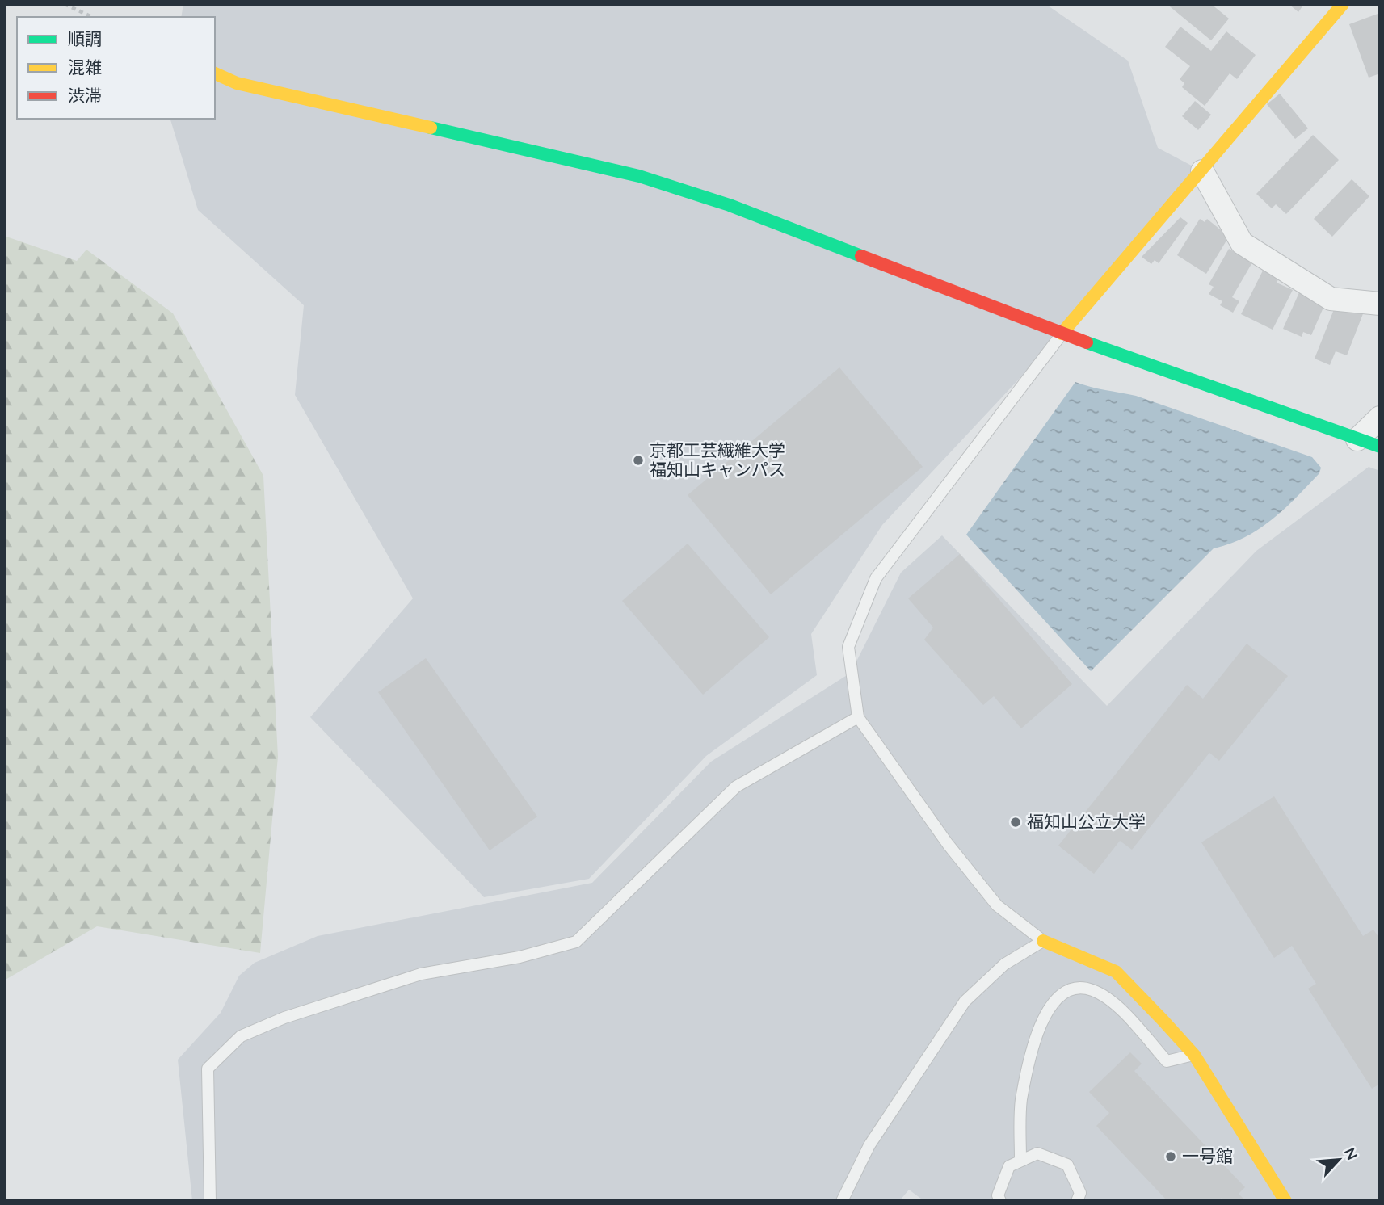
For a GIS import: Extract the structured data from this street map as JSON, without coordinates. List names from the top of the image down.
{
  "places": ["京都工芸繊維大学 福知山キャンパス", "福知山公立大学", "一号館"],
  "legend": ["順調", "混雑", "渋滞"],
  "north": "top right"
}
